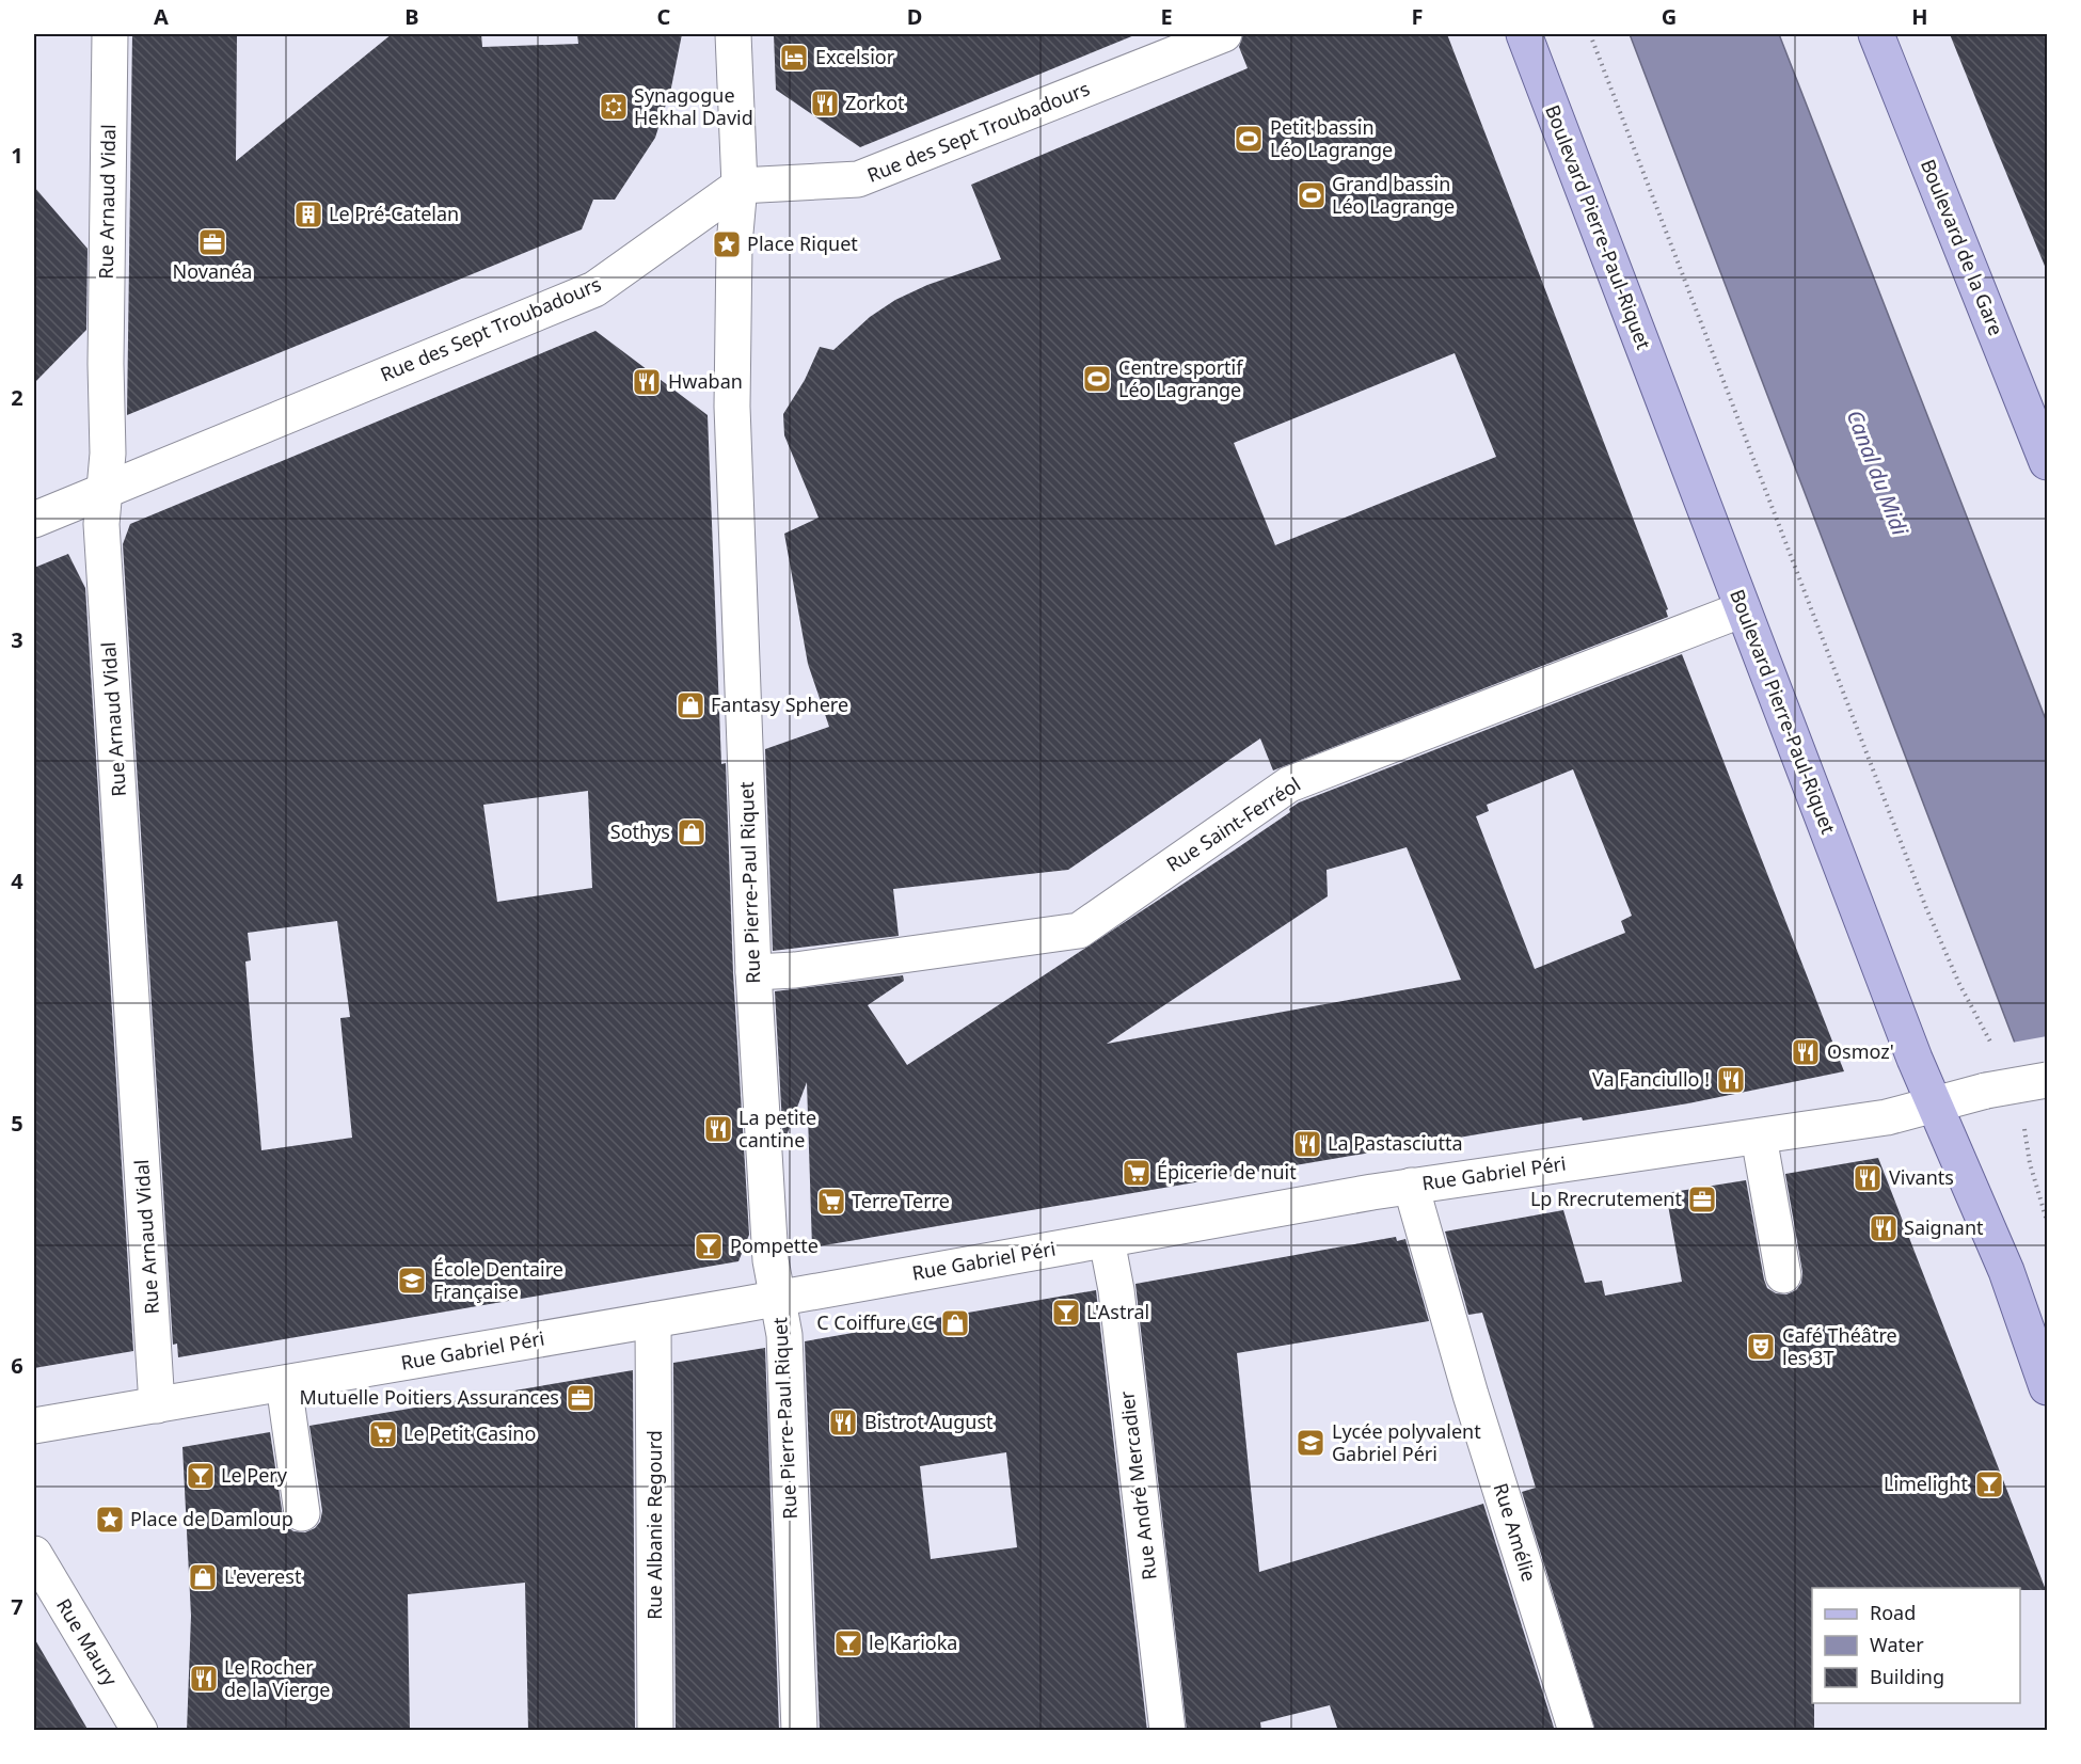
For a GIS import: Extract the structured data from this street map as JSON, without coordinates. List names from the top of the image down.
{
  "streets": {
    "main road": ["Boulevard Pierre-Paul-Riquet", "Boulevard de la Gare"],
    "street": [
      "Rue des Sept Troubadours",
      "Rue Arnaud Vidal",
      "Rue Saint-Ferréol",
      "Rue Pierre-Paul Riquet",
      "Rue Gabriel Péri",
      "Rue André Mercadier",
      "Rue Albanie Regourd",
      "Rue Amélie",
      "Rue Maury"
    ]
  },
  "crossings": [
    ["Rue des Sept Troubadours", "Rue Arnaud Vidal"],
    ["Rue des Sept Troubadours", "Rue Pierre-Paul Riquet"],
    ["Rue Arnaud Vidal", "Rue Gabriel Péri"],
    ["Boulevard Pierre-Paul-Riquet", "Rue Saint-Ferréol"],
    ["Boulevard Pierre-Paul-Riquet", "Rue Gabriel Péri"],
    ["Rue Saint-Ferréol", "Rue Pierre-Paul Riquet"],
    ["Rue Pierre-Paul Riquet", "Rue Gabriel Péri"],
    ["Rue Gabriel Péri", "Rue André Mercadier"],
    ["Rue Gabriel Péri", "Rue Albanie Regourd"],
    ["Rue Gabriel Péri", "Rue Amélie"]
  ],
  "water": ["Canal du Midi"],
  "places": {
    "hotel": ["Excelsior"],
    "restaurant": [
      "Zorkot",
      "Hwaban",
      "Osmoz'",
      "Va Fanciullo !",
      "La petite cantine",
      "La Pastasciutta",
      "Vivants",
      "Saignant",
      "Bistrot August",
      "Le Rocher de la Vierge"
    ],
    "synagogue": ["Synagogue Hekhal David"],
    "sports": ["Petit bassin Léo Lagrange", "Grand bassin Léo Lagrange", "Centre sportif Léo Lagrange"],
    "building": ["Le Pré-Catelan"],
    "office": ["Novanéa", "Lp Rrecrutement", "Mutuelle Poitiers Assurances"],
    "place": ["Place Riquet", "Place de Damloup"],
    "shop": [
      "Fantasy Sphere",
      "Sothys",
      "C Coiffure CC",
      "L'everest"
    ],
    "supermarket": ["Épicerie de nuit", "Terre Terre", "Le Petit Casino"],
    "bar": [
      "Pompette",
      "L'Astral",
      "Le Pery",
      "Limelight",
      "le Karioka"
    ],
    "school or university": ["École Dentaire Française", "Lycée polyvalent Gabriel Péri"],
    "theatre": ["Café Théâtre les 3T"]
  },
  "legend": ["Road", "Water", "Building"],
  "grid": {
    "columns": [
      "A",
      "B",
      "C",
      "D",
      "E",
      "F",
      "G",
      "H"
    ],
    "rows": [
      "1",
      "2",
      "3",
      "4",
      "5",
      "6",
      "7"
    ]
  }
}
